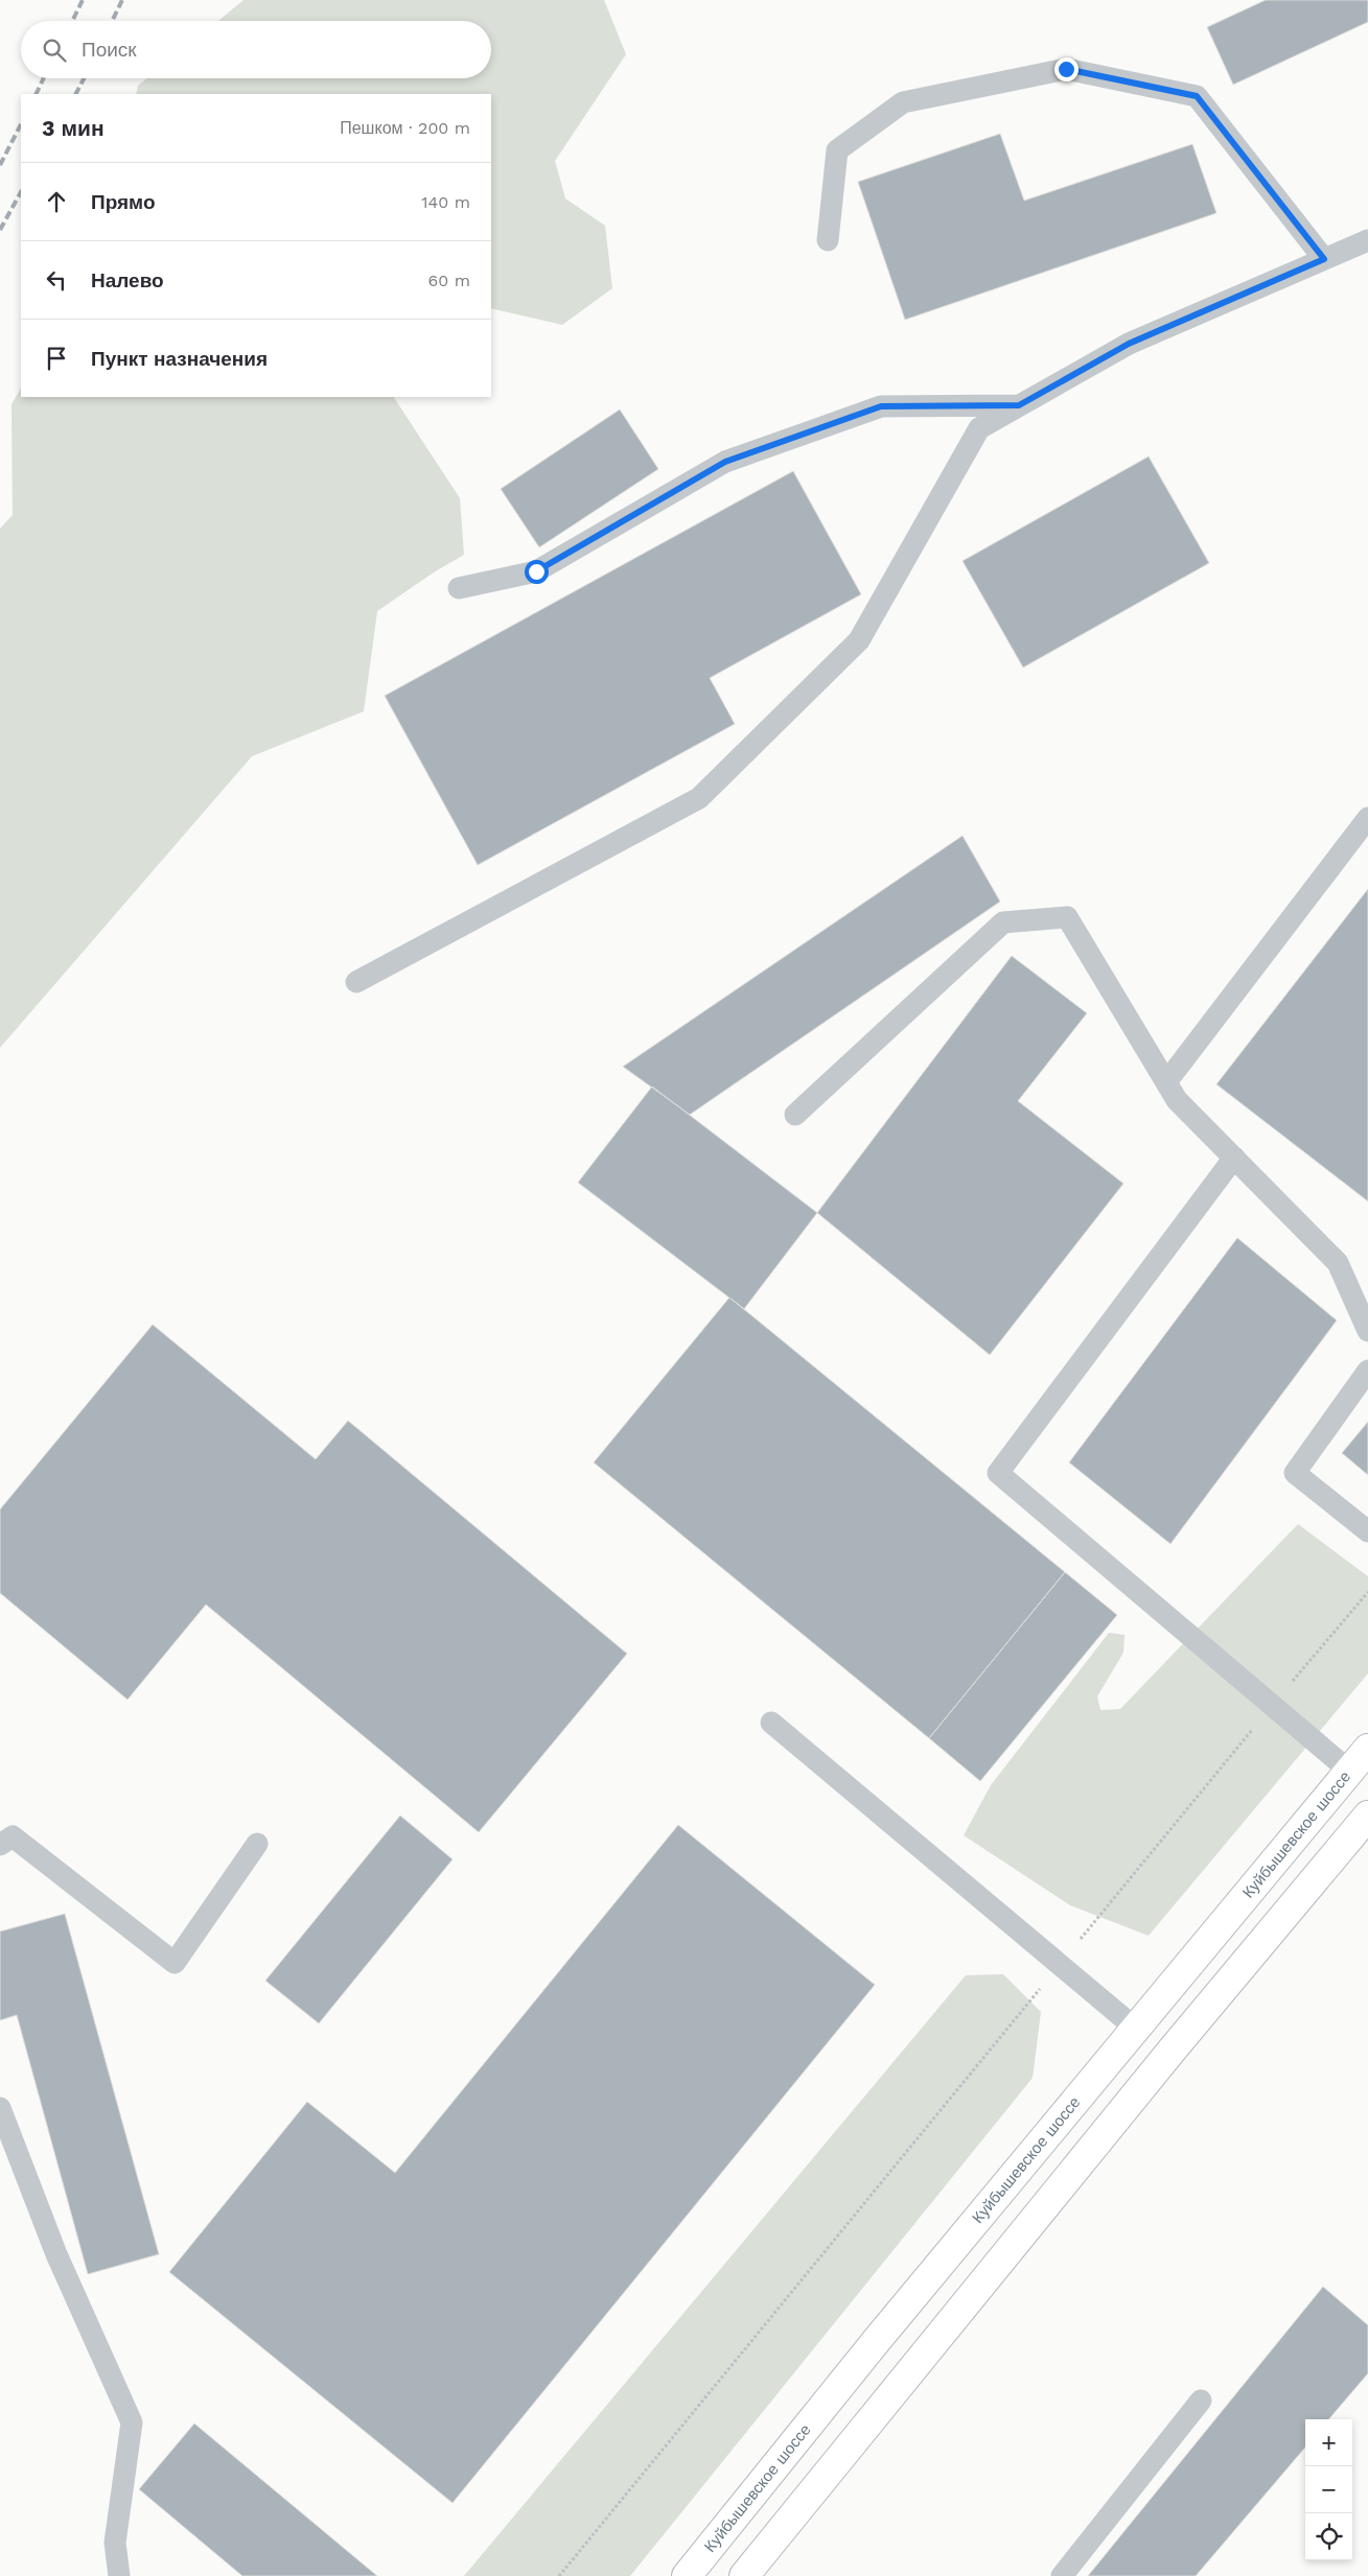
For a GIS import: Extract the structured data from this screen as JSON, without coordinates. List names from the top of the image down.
{
  "streets": {
    "main road": ["Куйбышевское шоссе"]
  },
  "page": {
    "search": "Поиск",
    "heading": ["3 мин", "Пешком · 200 m"],
    "list": [
      ["Прямо", "140 m"],
      ["Налево", "60 m"],
      "Пункт назначения"
    ],
    "map_buttons": ["+", "−"]
  }
}
